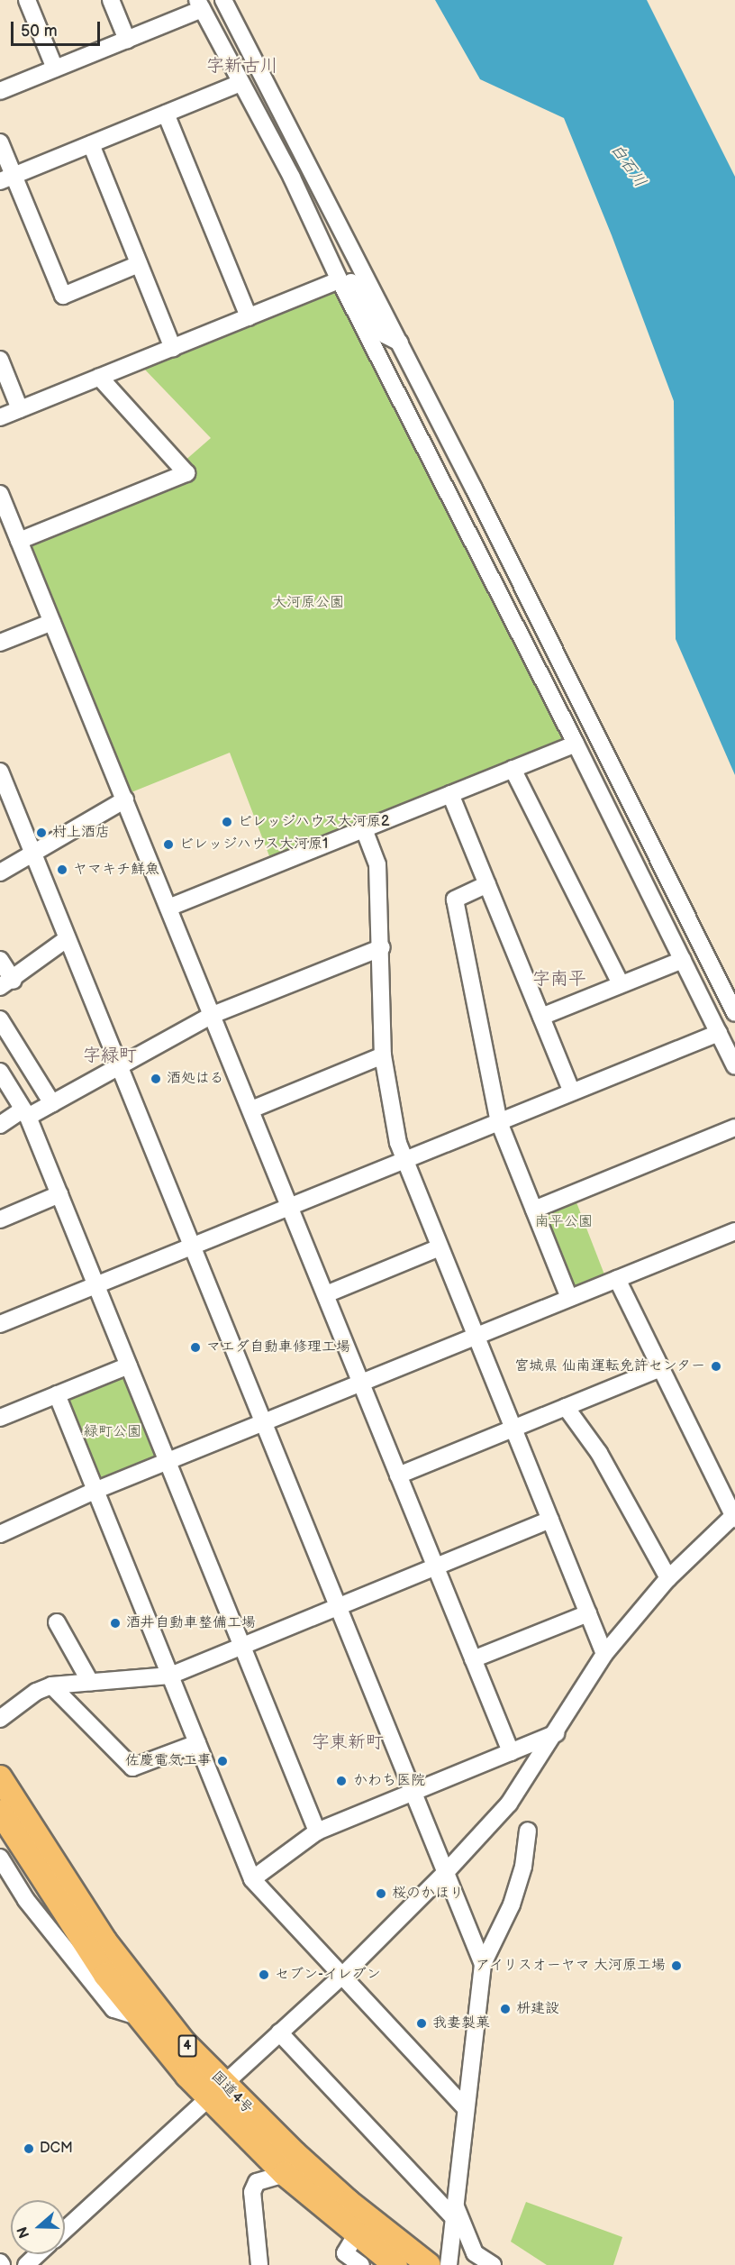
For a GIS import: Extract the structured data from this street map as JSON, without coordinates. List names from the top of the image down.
{
  "streets": {
    "highway": ["4", "国道4号"]
  },
  "districts": [
    "字新古川",
    "字南平",
    "字緑町",
    "字東新町"
  ],
  "water": ["白石川"],
  "parks": ["大河原公園", "南平公園", "緑町公園"],
  "places": [
    "ビレッジハウス大河原2",
    "村上酒店",
    "ビレッジハウス大河原1",
    "ヤマキチ鮮魚",
    "酒処はる",
    "マエダ自動車修理工場",
    "宮城県 仙南運転免許センター",
    "酒井自動車整備工場",
    "佐慶電気工事",
    "かわち医院",
    "桜のかほり",
    "アイリスオーヤマ 大河原工場",
    "セブン-イレブン",
    "枡建設",
    "我妻製菓",
    "DCM"
  ],
  "scale_bar": "50 m",
  "north": "left"
}
